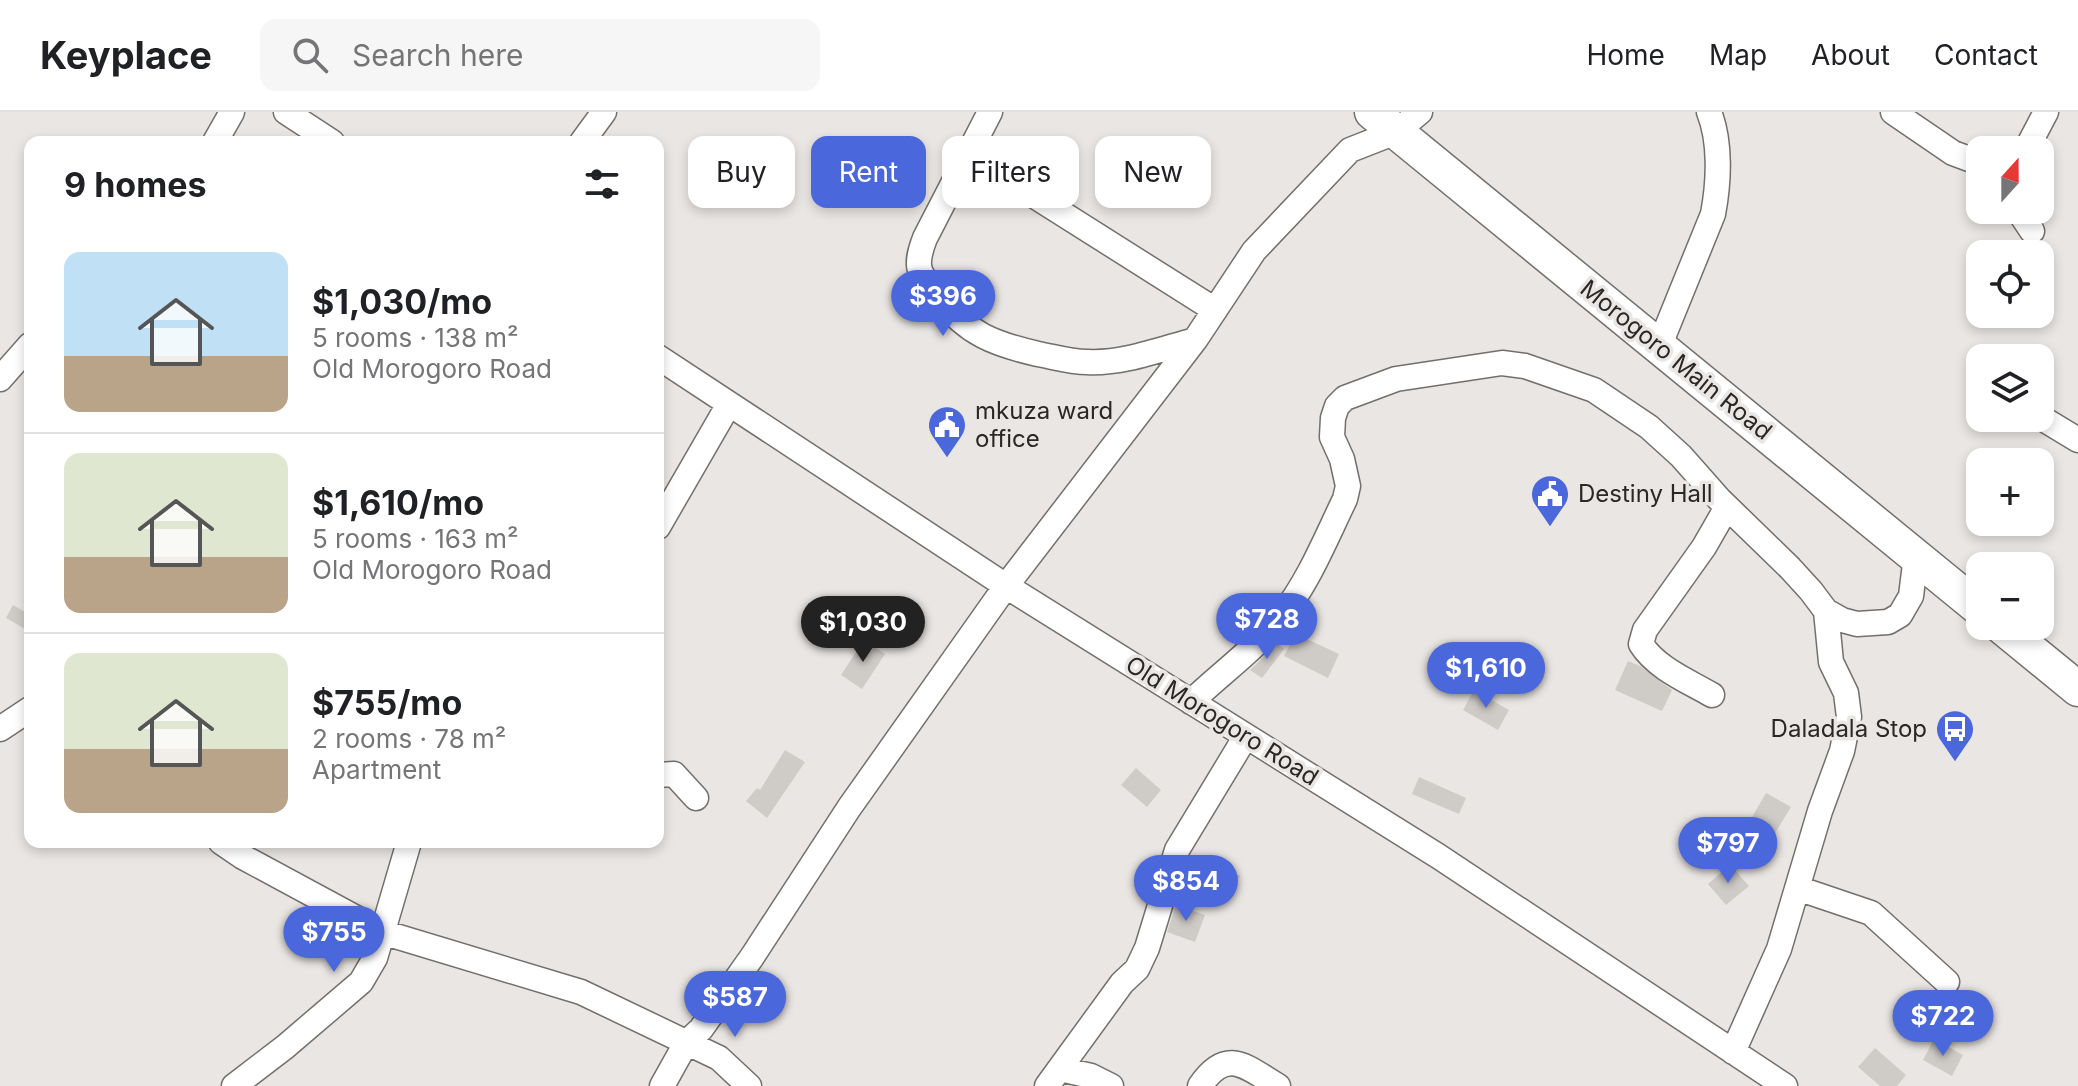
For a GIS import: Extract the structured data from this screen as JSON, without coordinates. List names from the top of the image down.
{
  "streets": {
    "highway": ["Morogoro Main Road"],
    "street": ["Old Morogoro Road"]
  },
  "places": {
    "public building": ["mkuza ward office", "Destiny Hall"],
    "bus stop": ["Daladala Stop"]
  },
  "north": "top",
  "page": {
    "header": "Keyplace",
    "search": "Search here",
    "nav": [
      "Home",
      "Map",
      "About",
      "Contact"
    ],
    "map_buttons": ["+", "−"],
    "chip": [
      "Buy",
      "Rent",
      "Filters",
      "New"
    ],
    "heading": "9 homes",
    "list": [
      {
        "name": "$1,030/mo",
        "note": "5 rooms · 138 m² · Old Morogoro Road"
      },
      {
        "name": "$1,610/mo",
        "note": "5 rooms · 163 m² · Old Morogoro Road"
      },
      {
        "name": "$755/mo",
        "note": "2 rooms · 78 m² · Apartment"
      }
    ],
    "price": [
      "$396",
      "$728",
      "$1,030",
      "$1,610",
      "$797",
      "$854",
      "$755",
      "$587",
      "$722"
    ]
  }
}
